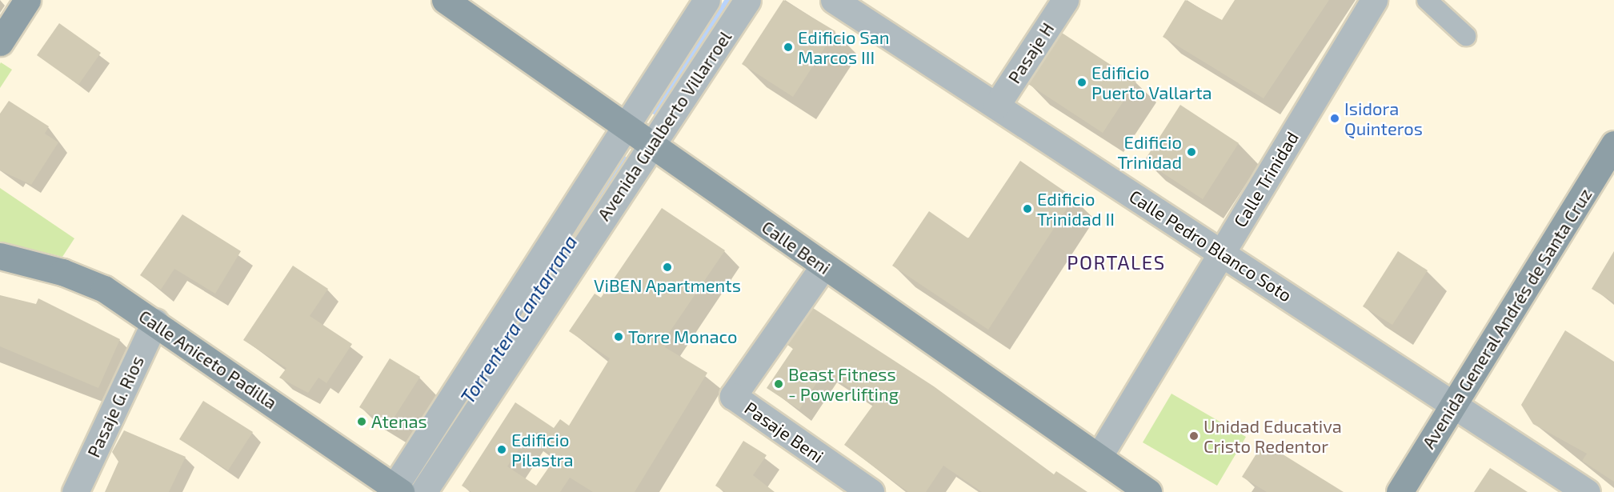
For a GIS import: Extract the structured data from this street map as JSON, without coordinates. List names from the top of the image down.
{
  "streets": {
    "main road": ["Calle Beni", "Avenida General Andrés de Santa Cruz", "Calle Aniceto Padilla"],
    "street": [
      "Pasaje H",
      "Avenida Gualberto Villarroel",
      "Calle Trinidad",
      "Calle Pedro Blanco Soto",
      "Pasaje G. Rios",
      "Pasaje Beni"
    ]
  },
  "crossings": [
    ["Pasaje H", "Calle Pedro Blanco Soto"],
    ["Avenida Gualberto Villarroel", "Calle Beni"],
    ["Avenida Gualberto Villarroel", "Calle Aniceto Padilla"],
    ["Calle Trinidad", "Calle Pedro Blanco Soto"],
    ["Calle Trinidad", "Calle Beni"],
    ["Calle Pedro Blanco Soto", "Avenida General Andrés de Santa Cruz"],
    ["Calle Beni", "Pasaje Beni"],
    ["Calle Aniceto Padilla", "Pasaje G. Rios"]
  ],
  "districts": ["PORTALES"],
  "water": ["Torrentera Cantarrana"],
  "places": [
    "Edificio San Marcos III",
    "Edificio Puerto Vallarta",
    "Isidora Quinteros",
    "Edificio Trinidad",
    "Edificio Trinidad II",
    "ViBEN Apartments",
    "Torre Monaco",
    "Beast Fitness - Powerlifting",
    "Atenas",
    "Unidad Educativa Cristo Redentor",
    "Edificio Pilastra"
  ]
}
